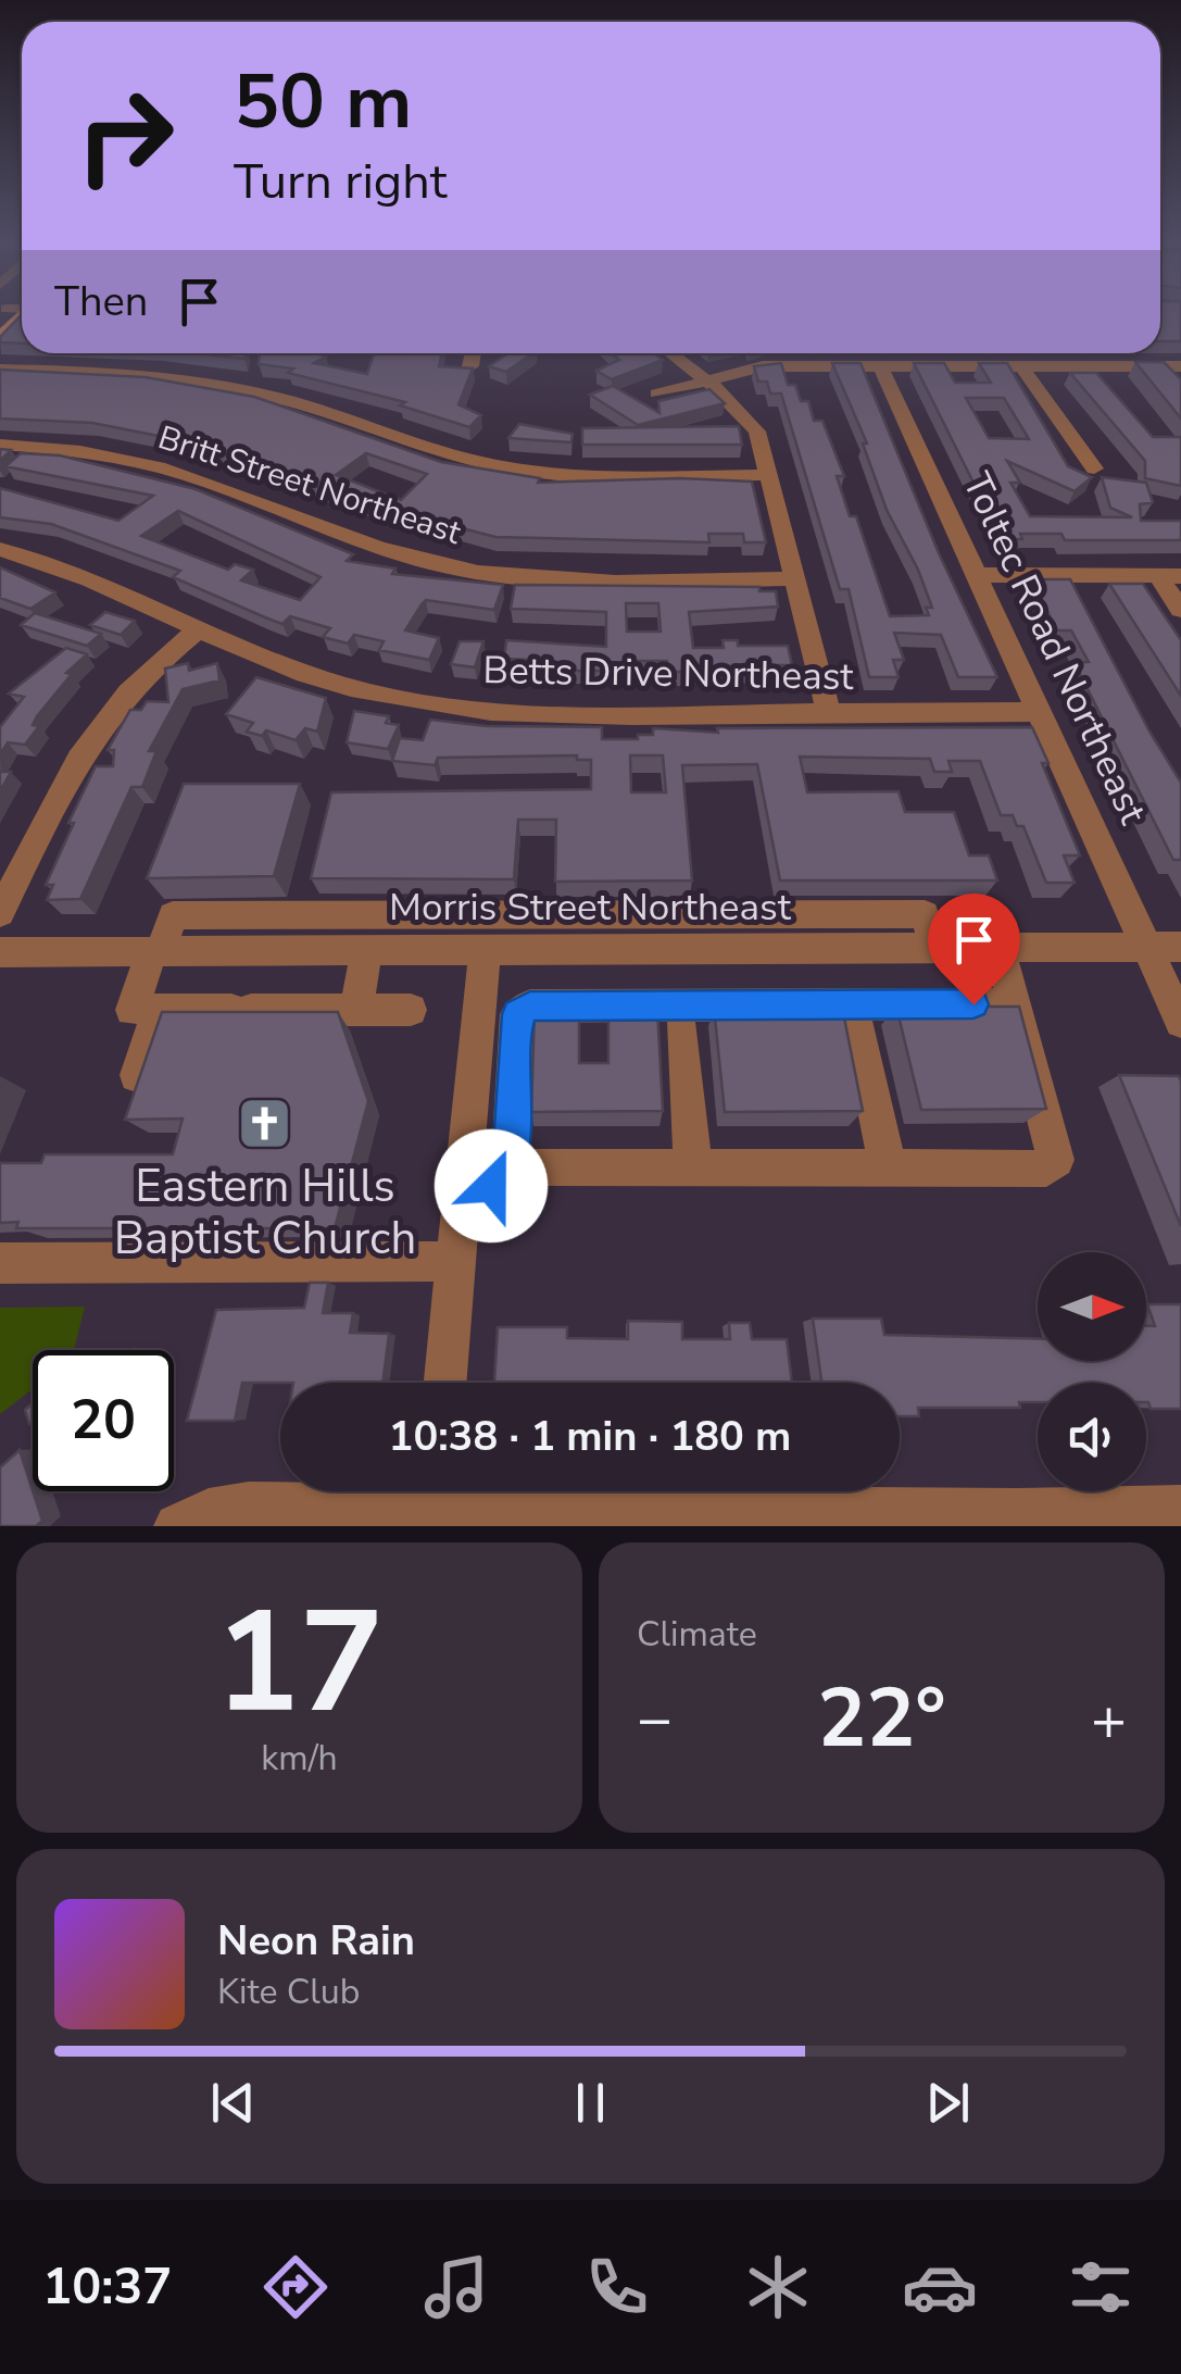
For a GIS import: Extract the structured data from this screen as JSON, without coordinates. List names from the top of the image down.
{
  "streets": {
    "street": [
      "Britt Street Northeast",
      "Toltec Road Northeast",
      "Betts Drive Northeast",
      "Morris Street Northeast"
    ]
  },
  "crossings": [
    ["Toltec Road Northeast", "Betts Drive Northeast"],
    ["Toltec Road Northeast", "Morris Street Northeast"]
  ],
  "places": {
    "church": ["Eastern Hills Baptist Church"]
  },
  "north": "right",
  "page": {
    "turn": ["50 m", "Turn right"],
    "then": "Then",
    "limit": "20",
    "trip": "10:38 · 1 min · 180 m",
    "tile": [
      ["17", "km/h"],
      "Climate"
    ],
    "heat": ["−", "22°", "+"],
    "song": ["Neon Rain", "Kite Club"],
    "tabs": "10:37"
  }
}
